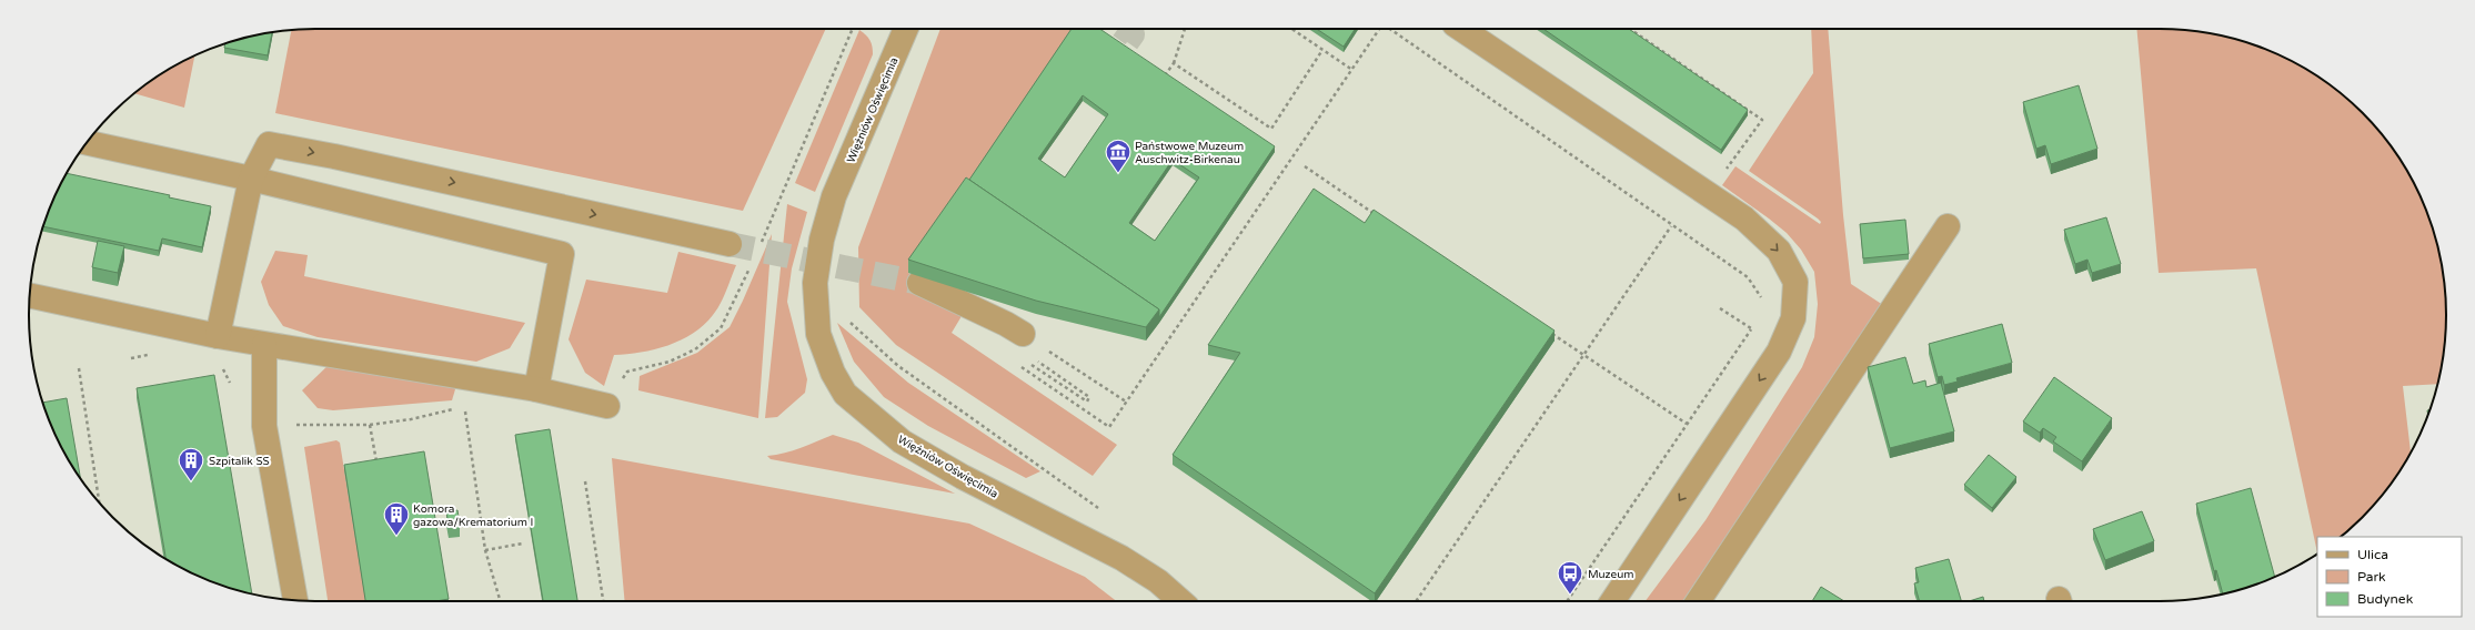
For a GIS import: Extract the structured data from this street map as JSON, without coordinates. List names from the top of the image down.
{
  "streets": {
    "street": ["Więźniów Oświęcimia"]
  },
  "places": {
    "museum": ["Państwowe Muzeum Auschwitz-Birkenau"],
    "building": ["Szpitalik SS", "Komora gazowa/Krematorium I"],
    "bus stop": ["Muzeum"]
  },
  "legend": ["Ulica", "Park", "Budynek"]
}
